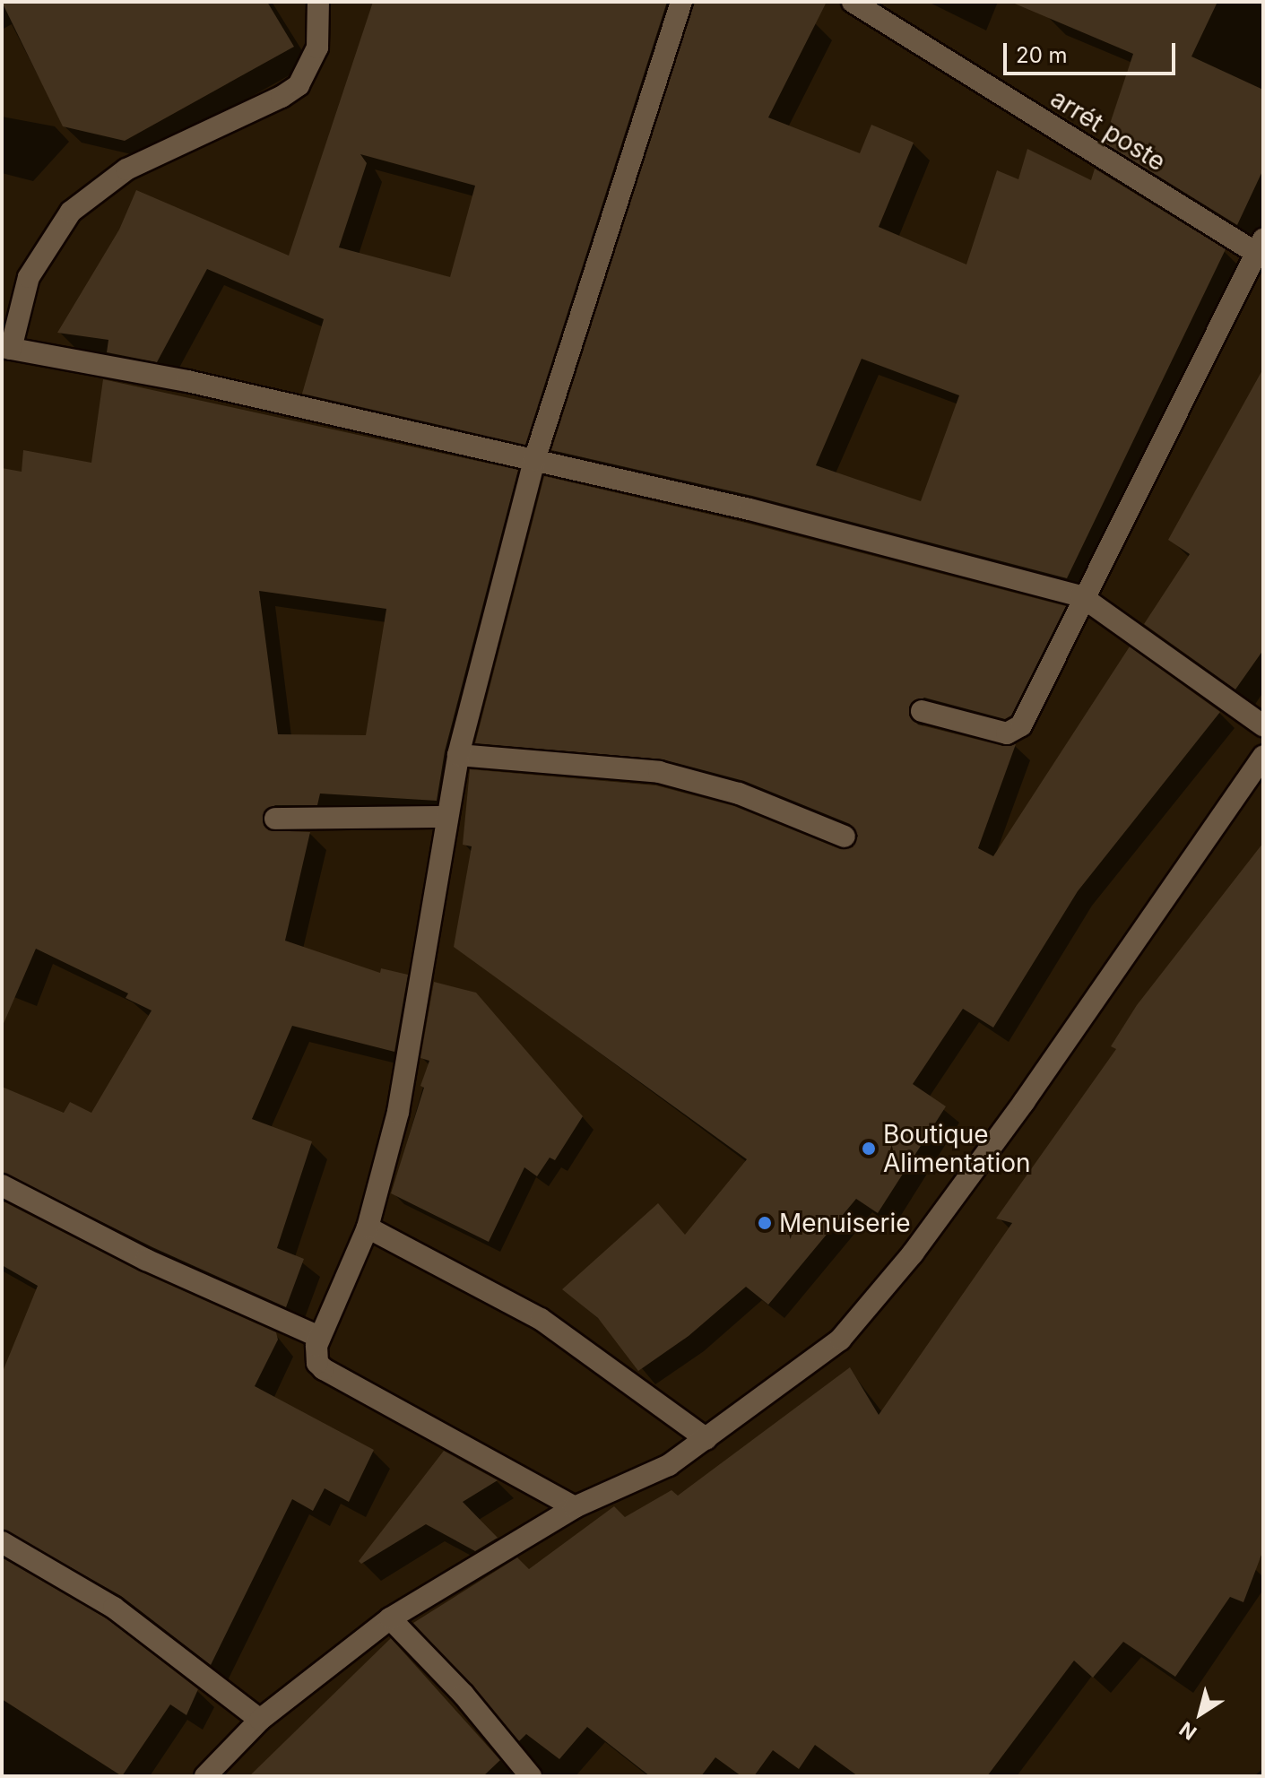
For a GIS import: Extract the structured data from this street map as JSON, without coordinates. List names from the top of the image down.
{
  "streets": {
    "street": ["arrét poste"]
  },
  "places": ["Boutique Alimentation", "Menuiserie"],
  "scale_bar": "20 m",
  "north": "bottom left"
}
